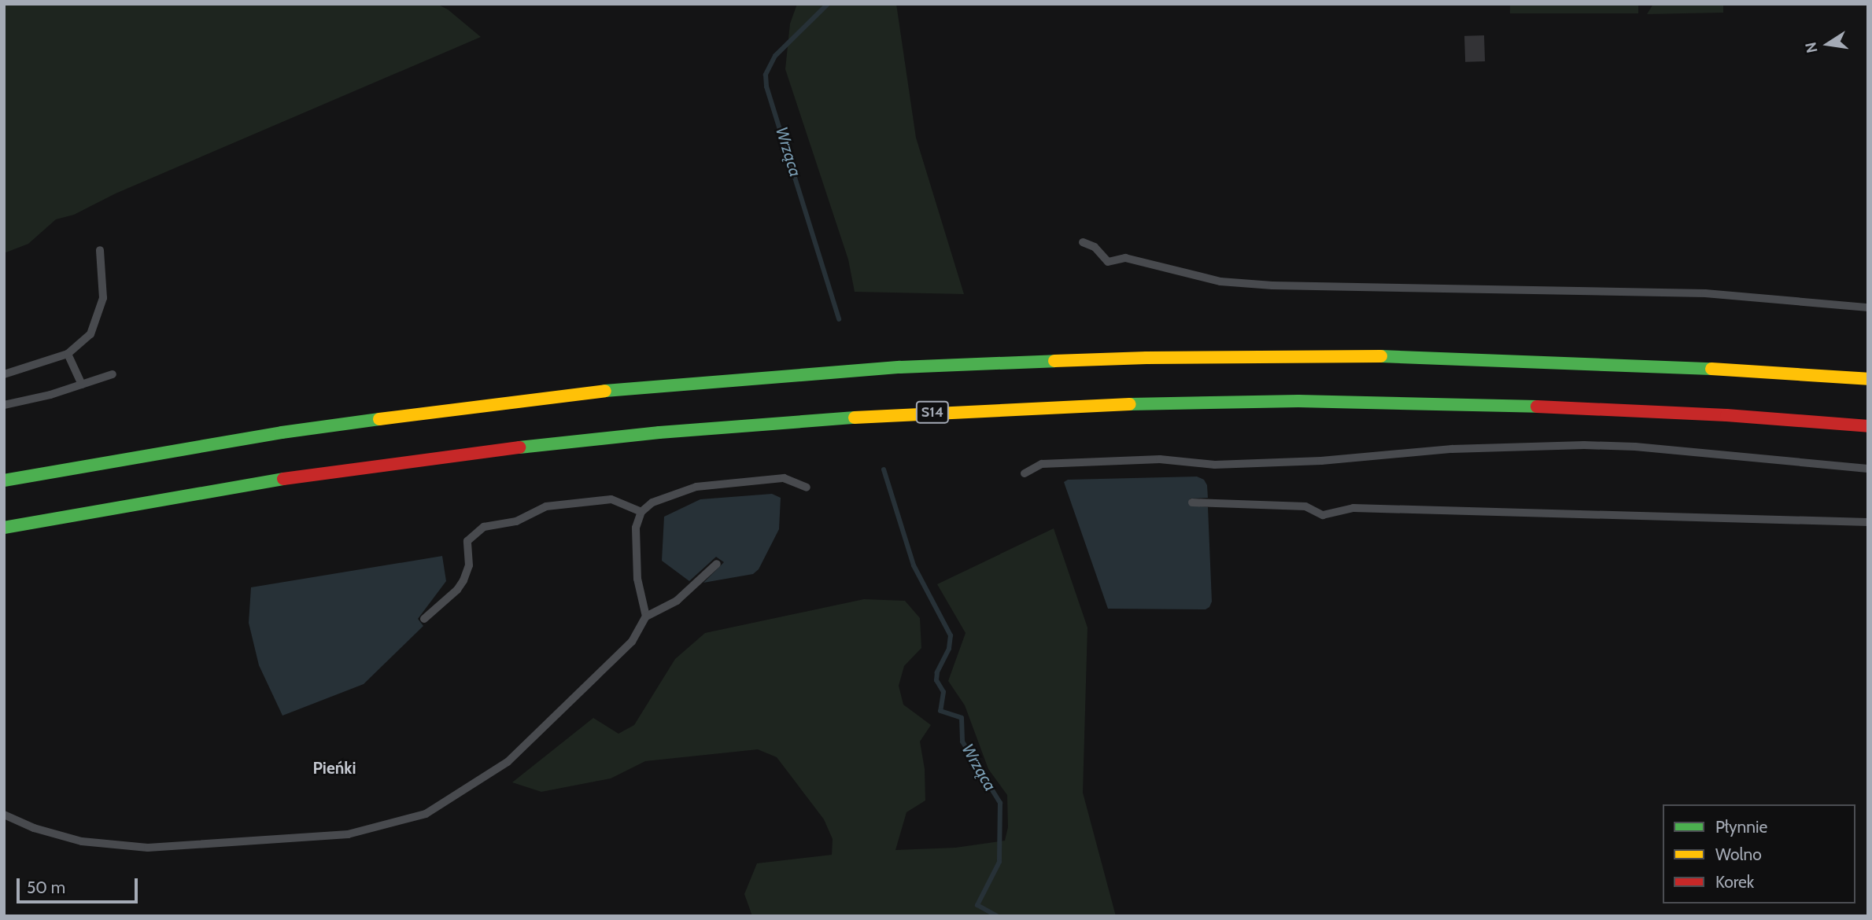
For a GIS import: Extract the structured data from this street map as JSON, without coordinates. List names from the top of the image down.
{
  "streets": {
    "highway": ["S14"]
  },
  "districts": ["Pieńki"],
  "water": ["Wrząca"],
  "legend": ["Płynnie", "Wolno", "Korek"],
  "scale_bar": "50 m",
  "north": "left"
}
